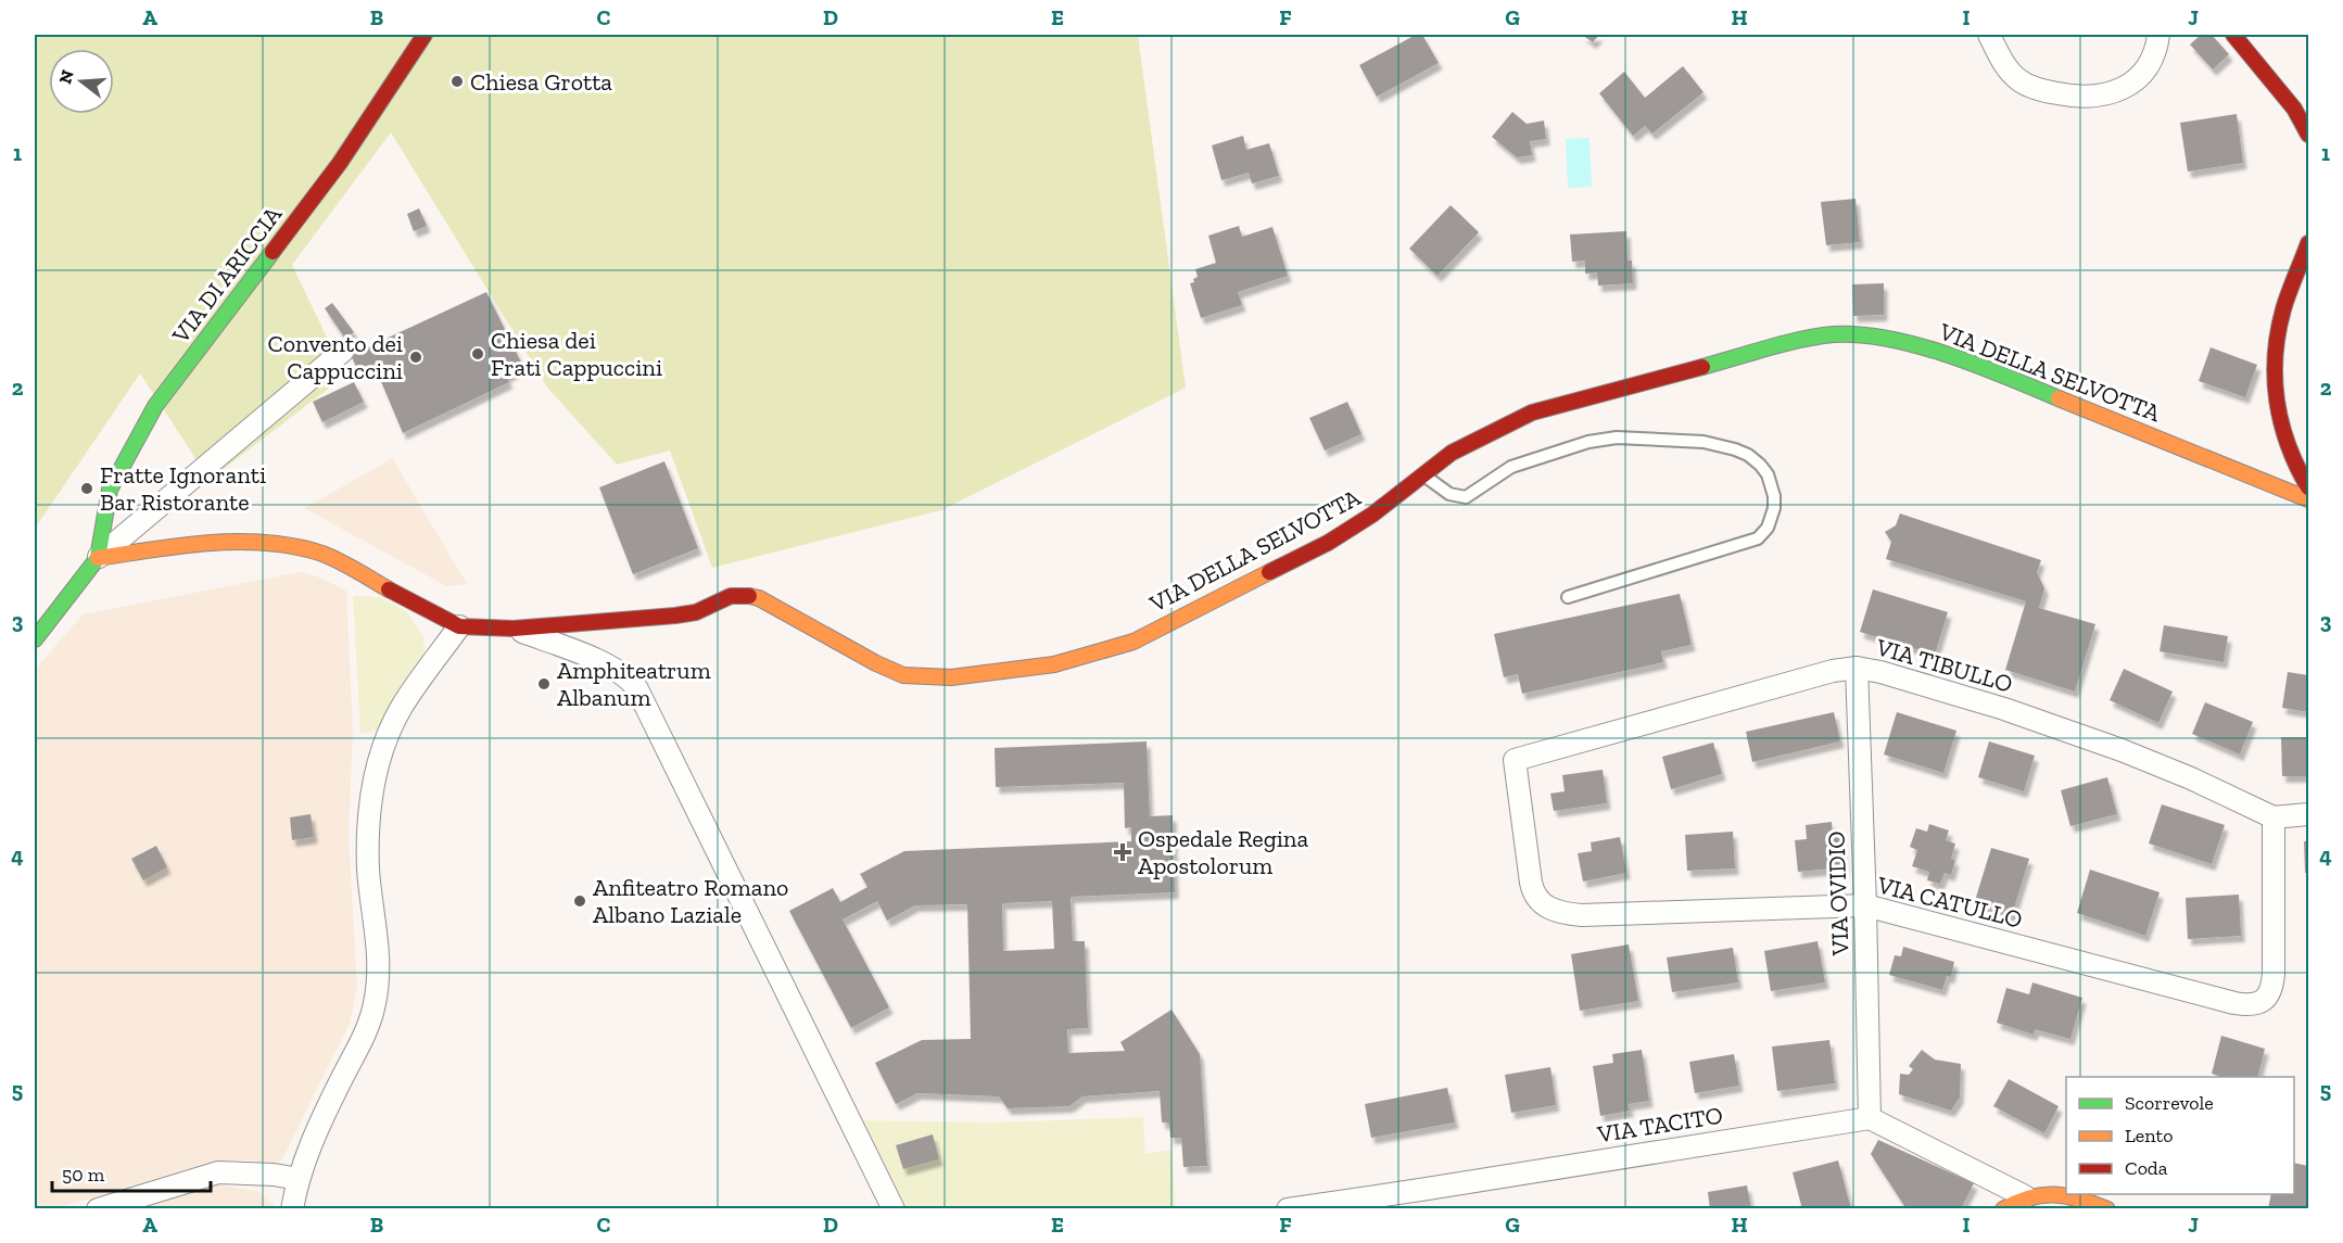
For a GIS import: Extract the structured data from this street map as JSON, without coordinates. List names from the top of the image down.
{
  "streets": {
    "street": [
      "VIA DI ARICCIA",
      "VIA DELLA SELVOTTA",
      "VIA TIBULLO",
      "VIA OVIDIO",
      "VIA CATULLO",
      "VIA TACITO"
    ]
  },
  "crossings": [
    ["VIA TIBULLO", "VIA OVIDIO"],
    ["VIA TIBULLO", "VIA CATULLO"],
    ["VIA OVIDIO", "VIA CATULLO"],
    ["VIA OVIDIO", "VIA TACITO"]
  ],
  "places": {
    "other": [
      "Chiesa Grotta",
      "Chiesa dei Frati Cappuccini",
      "Convento dei Cappuccini",
      "Fratte Ignoranti Bar Ristorante",
      "Amphiteatrum Albanum",
      "Anfiteatro Romano Albano Laziale"
    ],
    "health": ["Ospedale Regina Apostolorum"]
  },
  "legend": ["Scorrevole", "Lento", "Coda"],
  "scale_bar": "50 m",
  "north": "left",
  "grid": {
    "columns": [
      "A",
      "B",
      "C",
      "D",
      "E",
      "F",
      "G",
      "H",
      "I",
      "J"
    ],
    "rows": [
      "1",
      "2",
      "3",
      "4",
      "5"
    ]
  }
}
